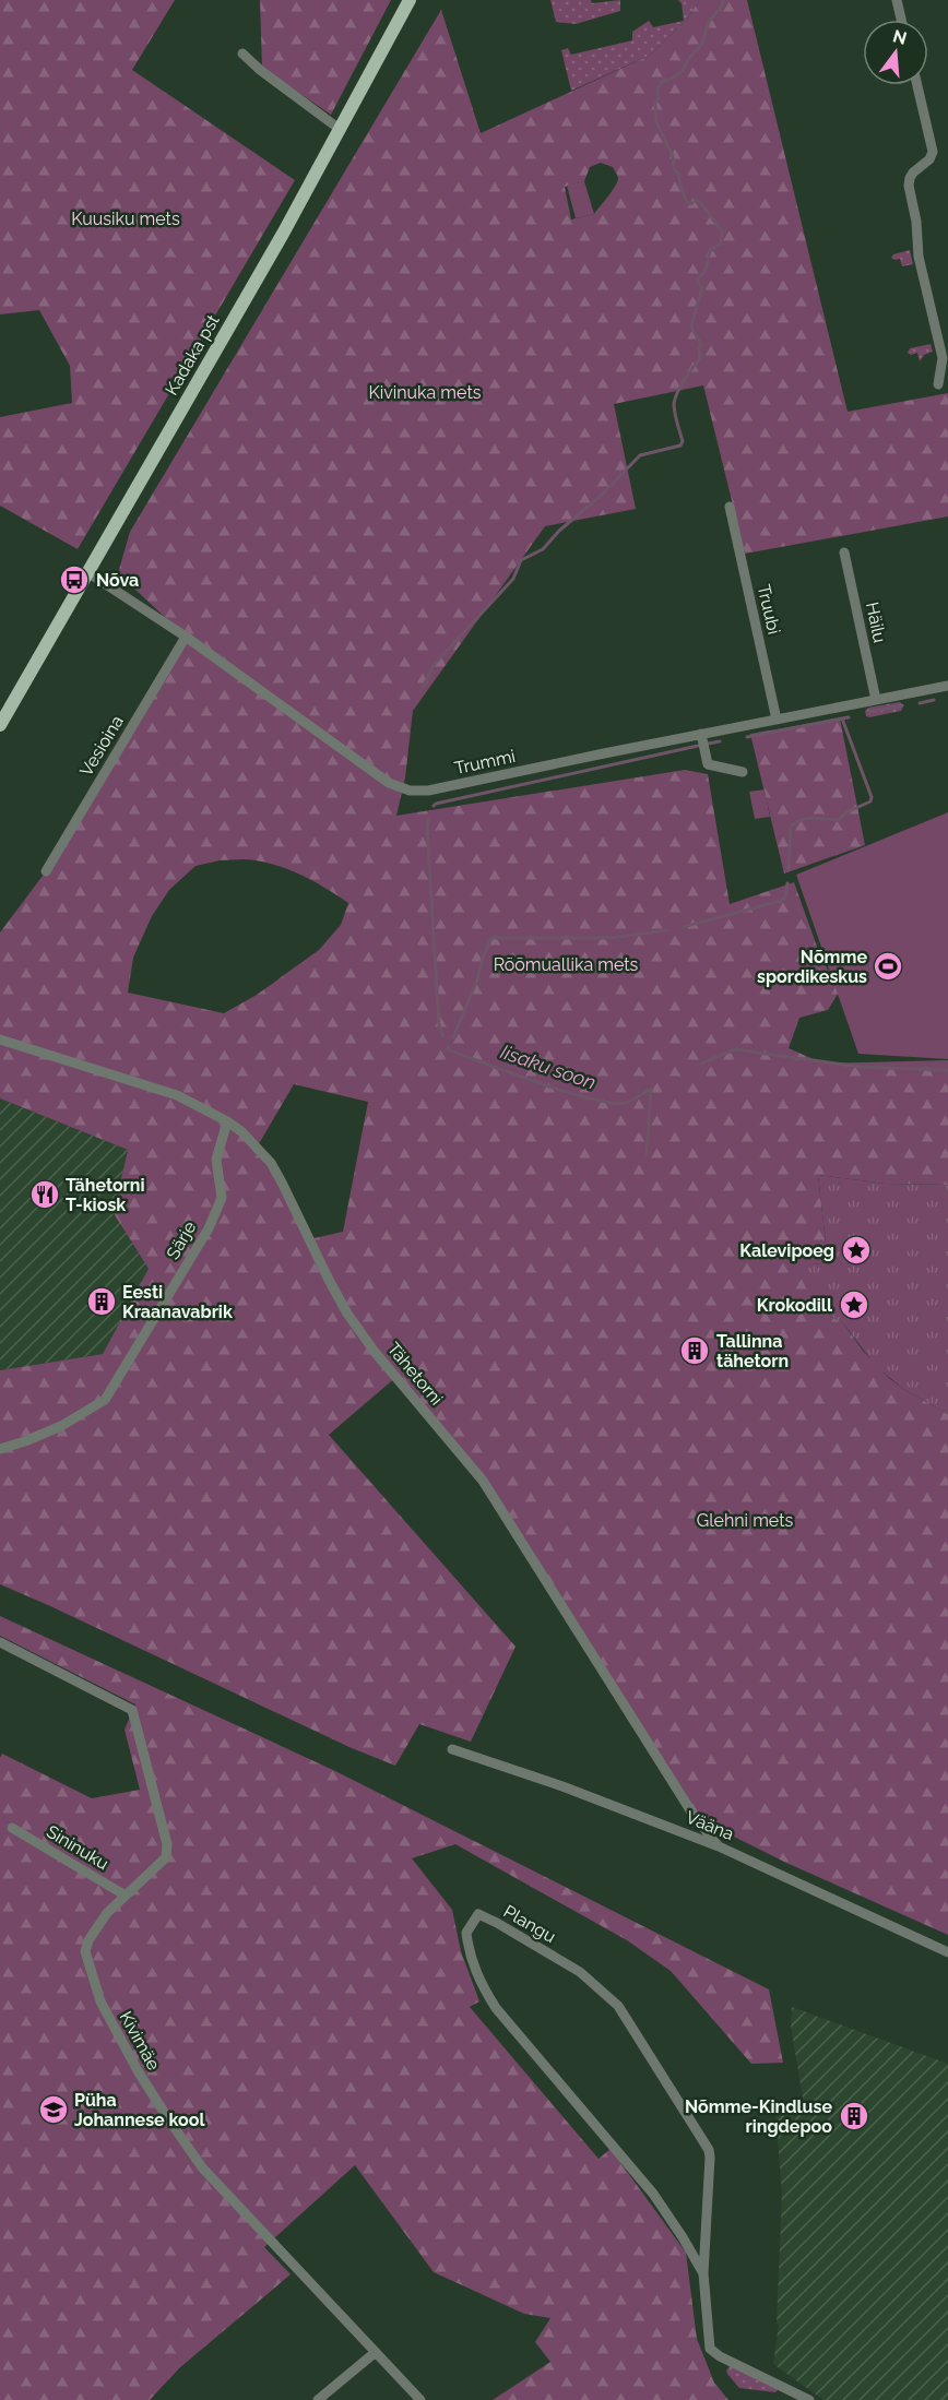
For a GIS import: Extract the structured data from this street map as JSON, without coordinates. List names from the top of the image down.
{
  "streets": {
    "main road": ["Kadaka pst"],
    "street": [
      "Truubi",
      "Häilu",
      "Vesioina",
      "Trummi",
      "Särje",
      "Tähetorni",
      "Vääna",
      "Sininuku",
      "Plangu",
      "Kivimäe"
    ]
  },
  "crossings": [
    ["Kadaka pst", "Trummi"],
    ["Truubi", "Trummi"],
    ["Häilu", "Trummi"],
    ["Vesioina", "Trummi"],
    ["Särje", "Tähetorni"],
    ["Tähetorni", "Vääna"],
    ["Sininuku", "Kivimäe"]
  ],
  "water": ["Iisaku soon"],
  "parks": [
    "Kuusiku mets",
    "Kivinuka mets",
    "Rõõmuallika mets",
    "Glehni mets"
  ],
  "places": {
    "bus stop": ["Nõva"],
    "sports": ["Nõmme spordikeskus"],
    "restaurant": ["Tähetorni T-kiosk"],
    "place": ["Kalevipoeg", "Krokodill"],
    "building": ["Eesti Kraanavabrik", "Tallinna tähetorn", "Nõmme-Kindluse ringdepoo"],
    "school or university": ["Püha Johannese kool"]
  },
  "north": "top"
}
